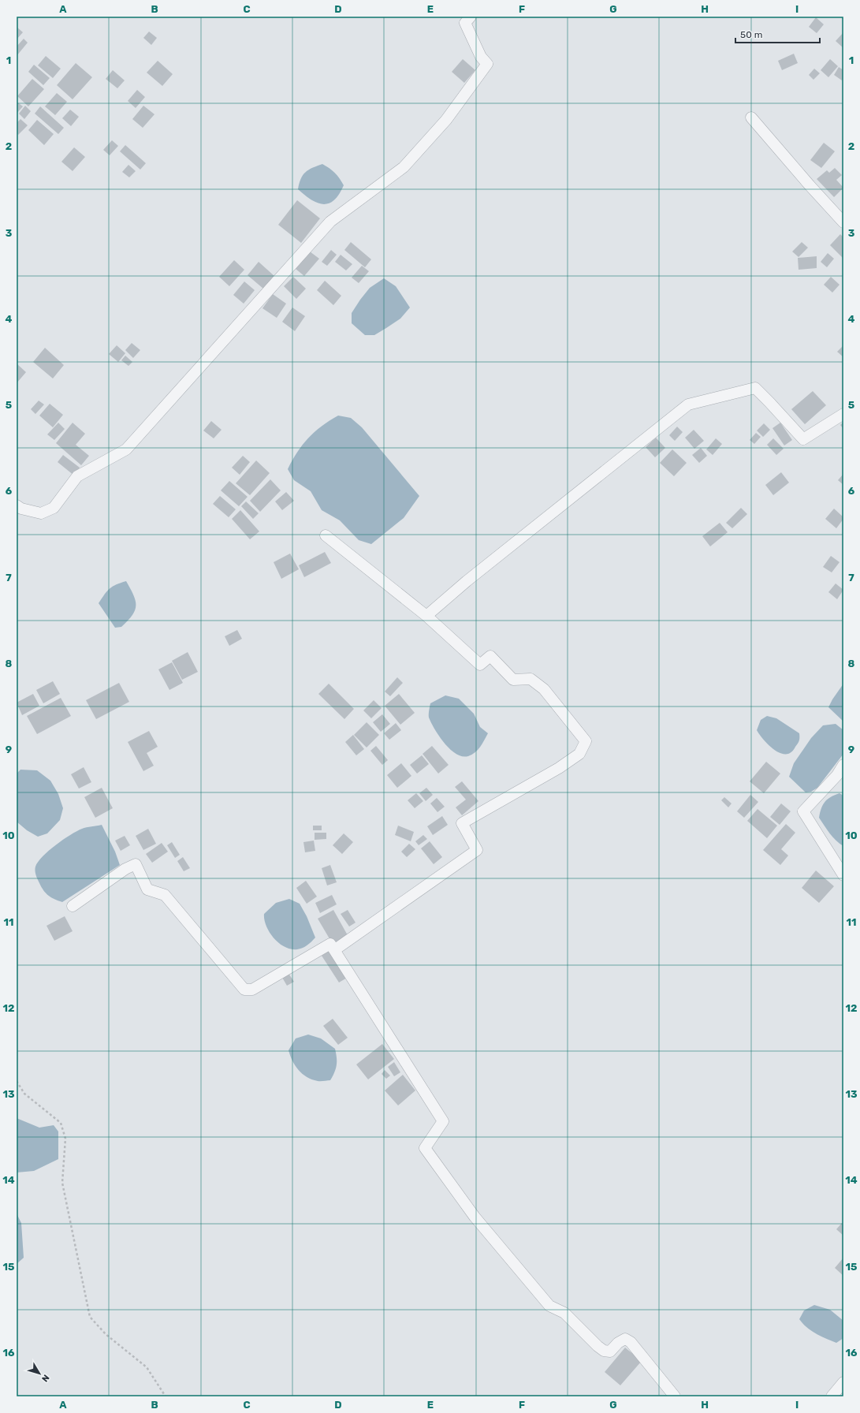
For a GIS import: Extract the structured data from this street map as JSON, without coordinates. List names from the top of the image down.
{
  "scale_bar": "50 m",
  "north": "bottom right",
  "grid": {
    "columns": [
      "A",
      "B",
      "C",
      "D",
      "E",
      "F",
      "G",
      "H",
      "I"
    ],
    "rows": [
      "1",
      "2",
      "3",
      "4",
      "5",
      "6",
      "7",
      "8",
      "9",
      "10",
      "11",
      "12",
      "13",
      "14",
      "15",
      "16"
    ]
  }
}
